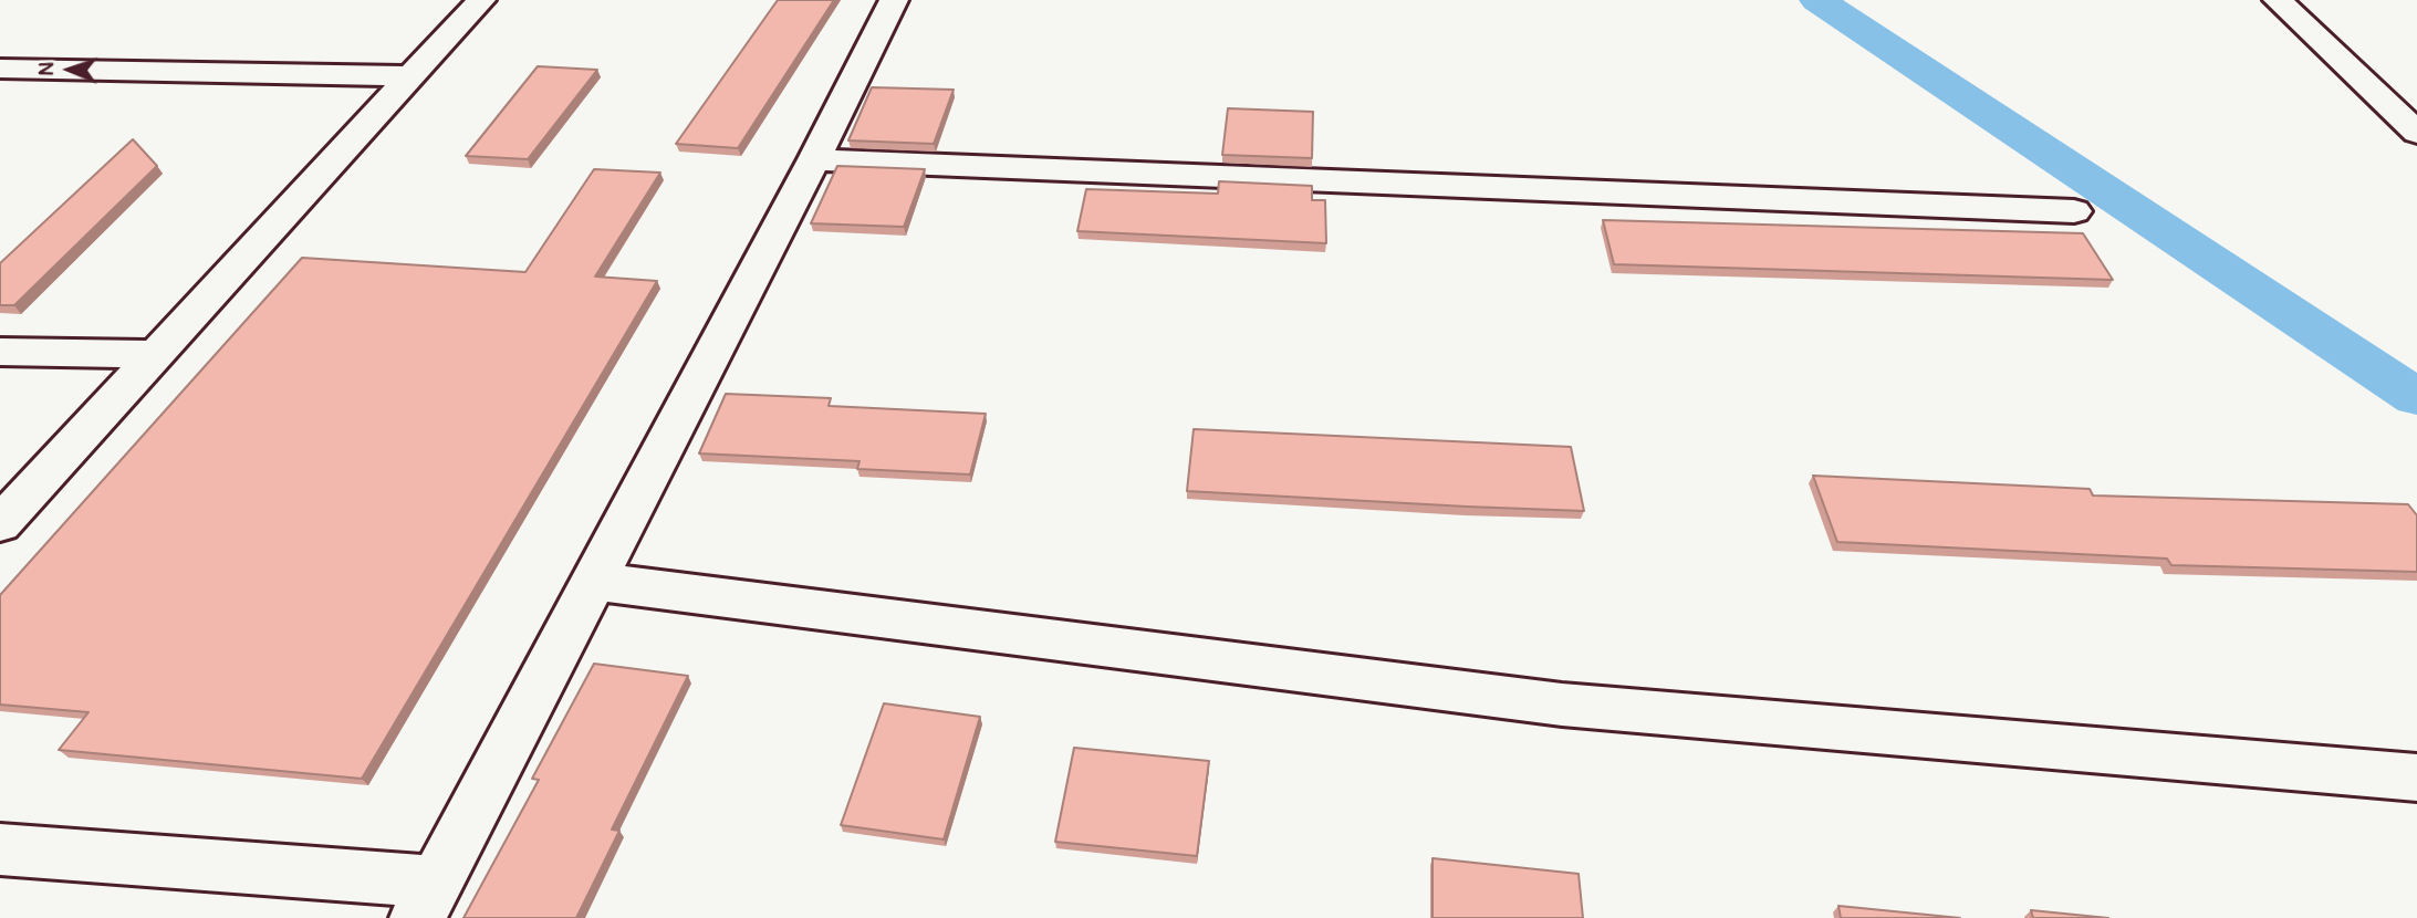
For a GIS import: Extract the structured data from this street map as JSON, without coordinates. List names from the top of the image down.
{
  "north": "left"
}
